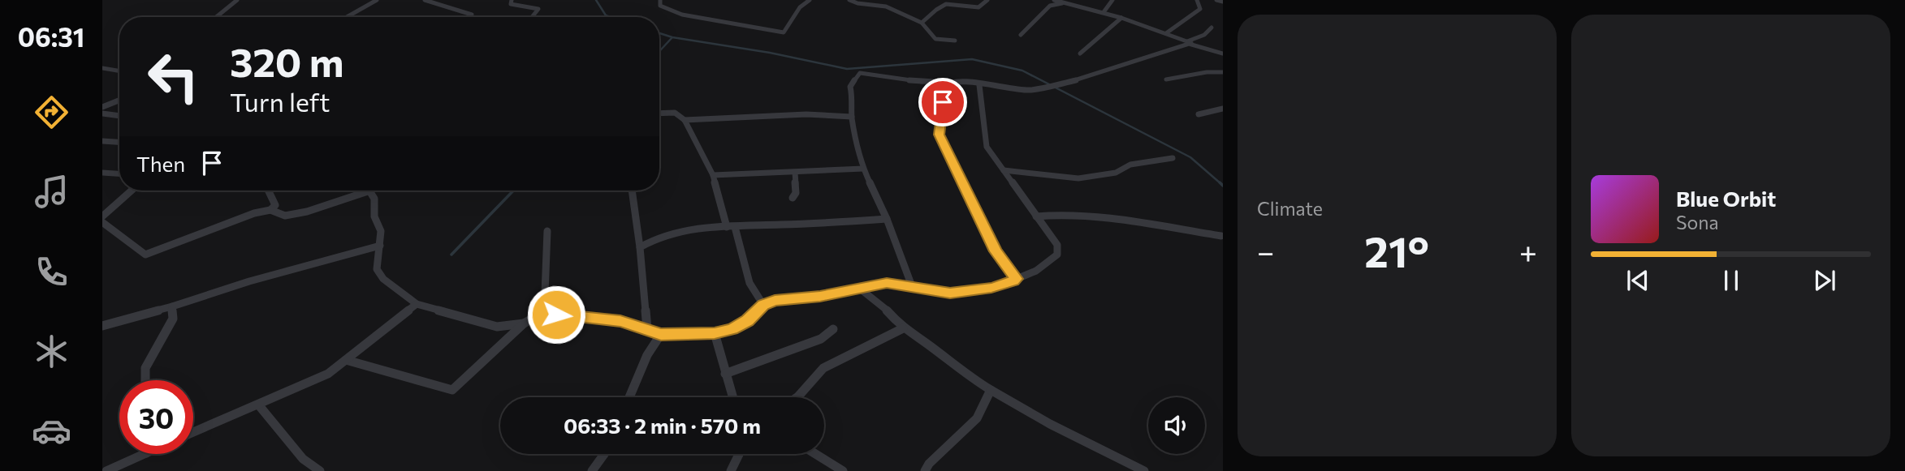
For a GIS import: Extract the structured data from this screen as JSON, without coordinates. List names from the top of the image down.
{
  "page": {
    "tabs": "06:31",
    "tile": "Climate",
    "turn": ["320 m", "Turn left"],
    "then": "Then",
    "song": ["Blue Orbit", "Sona"],
    "heat": ["−", "21°", "+"],
    "limit": "30",
    "trip": "06:33 · 2 min · 570 m"
  }
}
